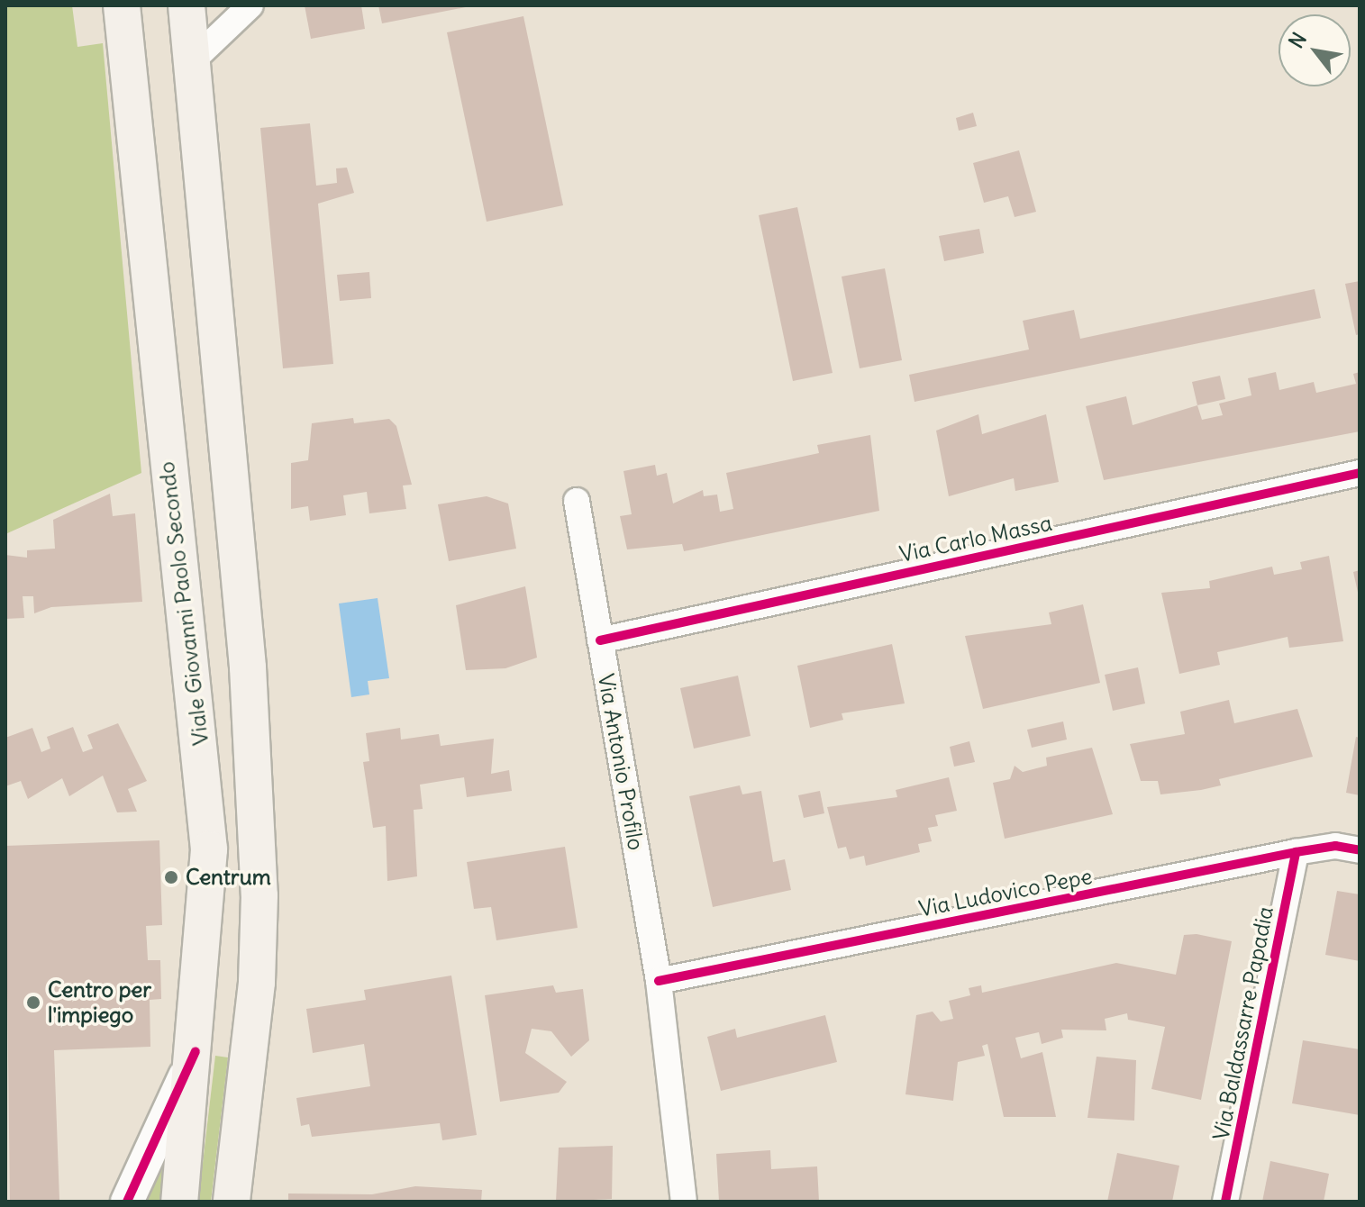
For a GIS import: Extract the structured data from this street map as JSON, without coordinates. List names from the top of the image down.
{
  "streets": {
    "main road": ["Viale Giovanni Paolo Secondo"],
    "street": [
      "Via Carlo Massa",
      "Via Antonio Profilo",
      "Via Ludovico Pepe",
      "Via Baldassarre Papadia"
    ]
  },
  "crossings": [
    ["Via Carlo Massa", "Via Antonio Profilo"],
    ["Via Antonio Profilo", "Via Ludovico Pepe"],
    ["Via Ludovico Pepe", "Via Baldassarre Papadia"]
  ],
  "places": ["Centrum", "Centro per l'impiego"],
  "north": "top left"
}
